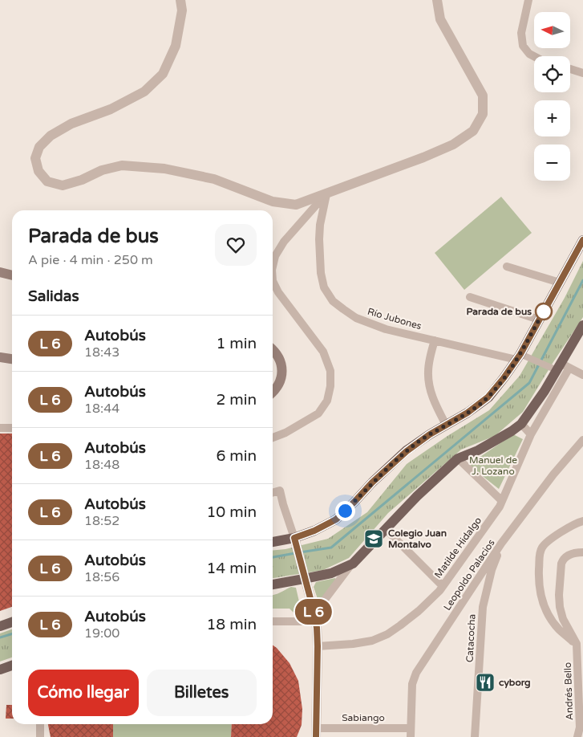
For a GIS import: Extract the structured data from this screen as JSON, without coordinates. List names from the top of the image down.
{
  "streets": {
    "street": [
      "Río Jubones",
      "Matilde Hidalgo",
      "Leopoldo Palacios",
      "Catacocha",
      "Andrés Bello",
      "Sabiango"
    ]
  },
  "crossings": [
    ["Leopoldo Palacios", "Catacocha"],
    ["Leopoldo Palacios", "Sabiango"]
  ],
  "parks": ["Manuel de J. Lozano"],
  "places": {
    "other": ["Parada de bus"],
    "school or university": ["Colegio Juan Montalvo"],
    "restaurant": ["cyborg"]
  },
  "north": "left",
  "page": {
    "on_map": "L 6",
    "map_buttons": ["+", "−"],
    "heading": [
      ["Parada de bus", "A pie · 4 min · 250 m"],
      "Salidas"
    ],
    "list": [
      {
        "mark": "L 6",
        "name": "Autobús",
        "note": "18:43",
        "value": "1 min"
      },
      {
        "mark": "L 6",
        "name": "Autobús",
        "note": "18:44",
        "value": "2 min"
      },
      {
        "mark": "L 6",
        "name": "Autobús",
        "note": "18:48",
        "value": "6 min"
      },
      {
        "mark": "L 6",
        "name": "Autobús",
        "note": "18:52",
        "value": "10 min"
      },
      {
        "mark": "L 6",
        "name": "Autobús",
        "note": "18:56",
        "value": "14 min"
      },
      {
        "mark": "L 6",
        "name": "Autobús",
        "note": "19:00",
        "value": "18 min"
      }
    ],
    "buttons": ["Cómo llegar", "Billetes"]
  }
}
